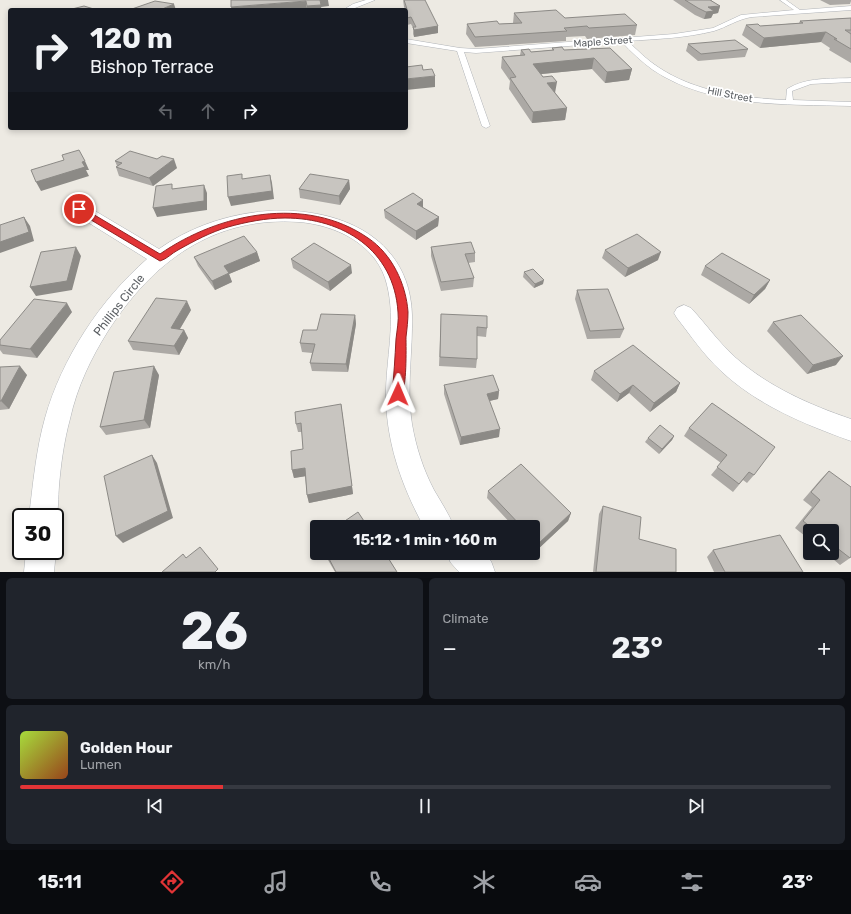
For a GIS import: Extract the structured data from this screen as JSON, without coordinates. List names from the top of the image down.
{
  "streets": {
    "street": ["Phillips Circle"],
    "lane": ["Maple Street", "Hill Street"]
  },
  "crossings": [
    ["Maple Street", "Hill Street"]
  ],
  "page": {
    "turn": ["120 m", "Bishop Terrace"],
    "limit": "30",
    "trip": "15:12 · 1 min · 160 m",
    "tile": [
      ["26", "km/h"],
      "Climate"
    ],
    "heat": ["−", "23°", "+"],
    "song": ["Golden Hour", "Lumen"],
    "tabs": ["15:11", "23°"]
  }
}
